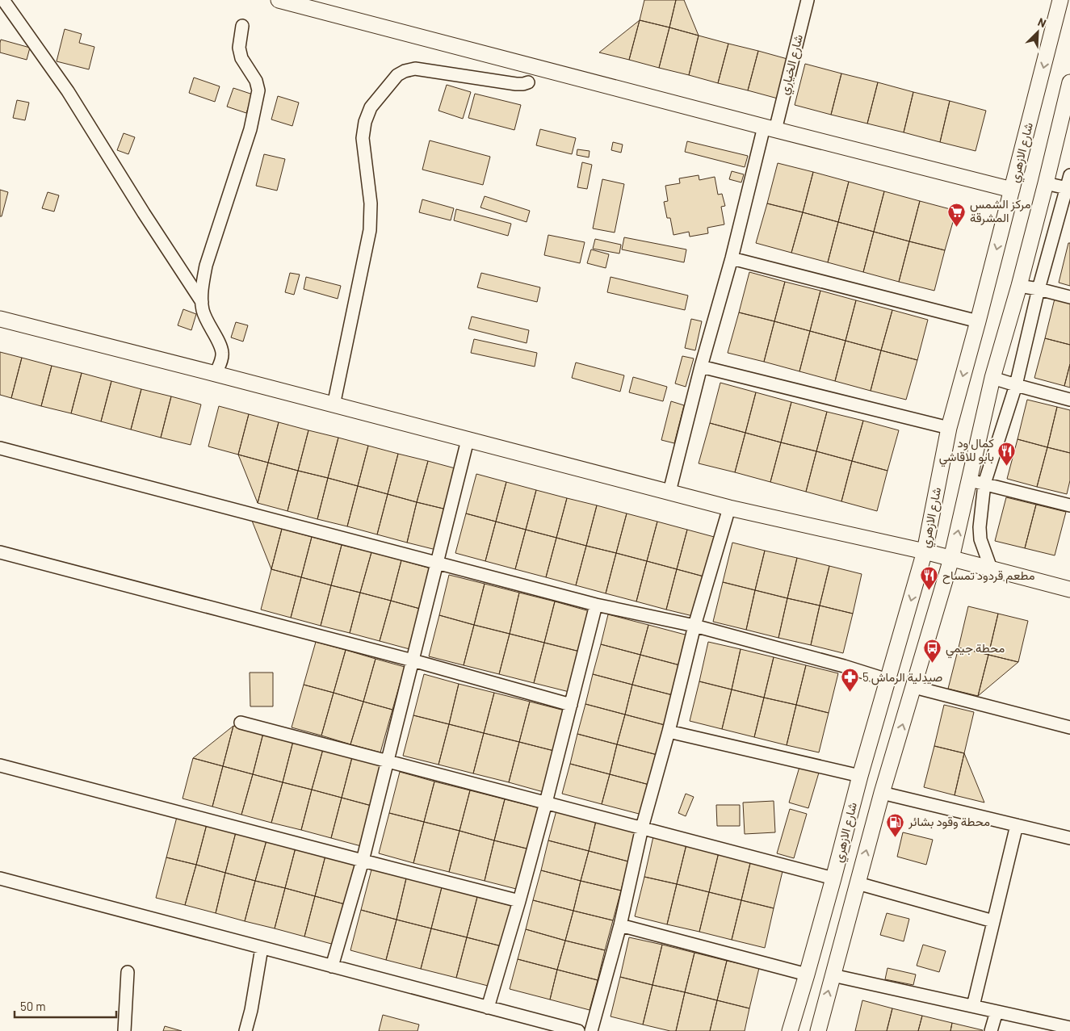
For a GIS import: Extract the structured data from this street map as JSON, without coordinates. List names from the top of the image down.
{
  "streets": {
    "street": ["شارع الخياري", "شارع الازهري"]
  },
  "places": {
    "supermarket": ["مركز الشمس المشرقة"],
    "restaurant": ["كمال ود بابو للاقاشي", "مطعم قردود تمساح"],
    "bus stop": ["محطة جيمي"],
    "pharmacy": ["صيدلية الرماش 5"],
    "fuel station": ["محطة وقود بشائر"]
  },
  "scale_bar": "50 m",
  "north": "top right"
}
